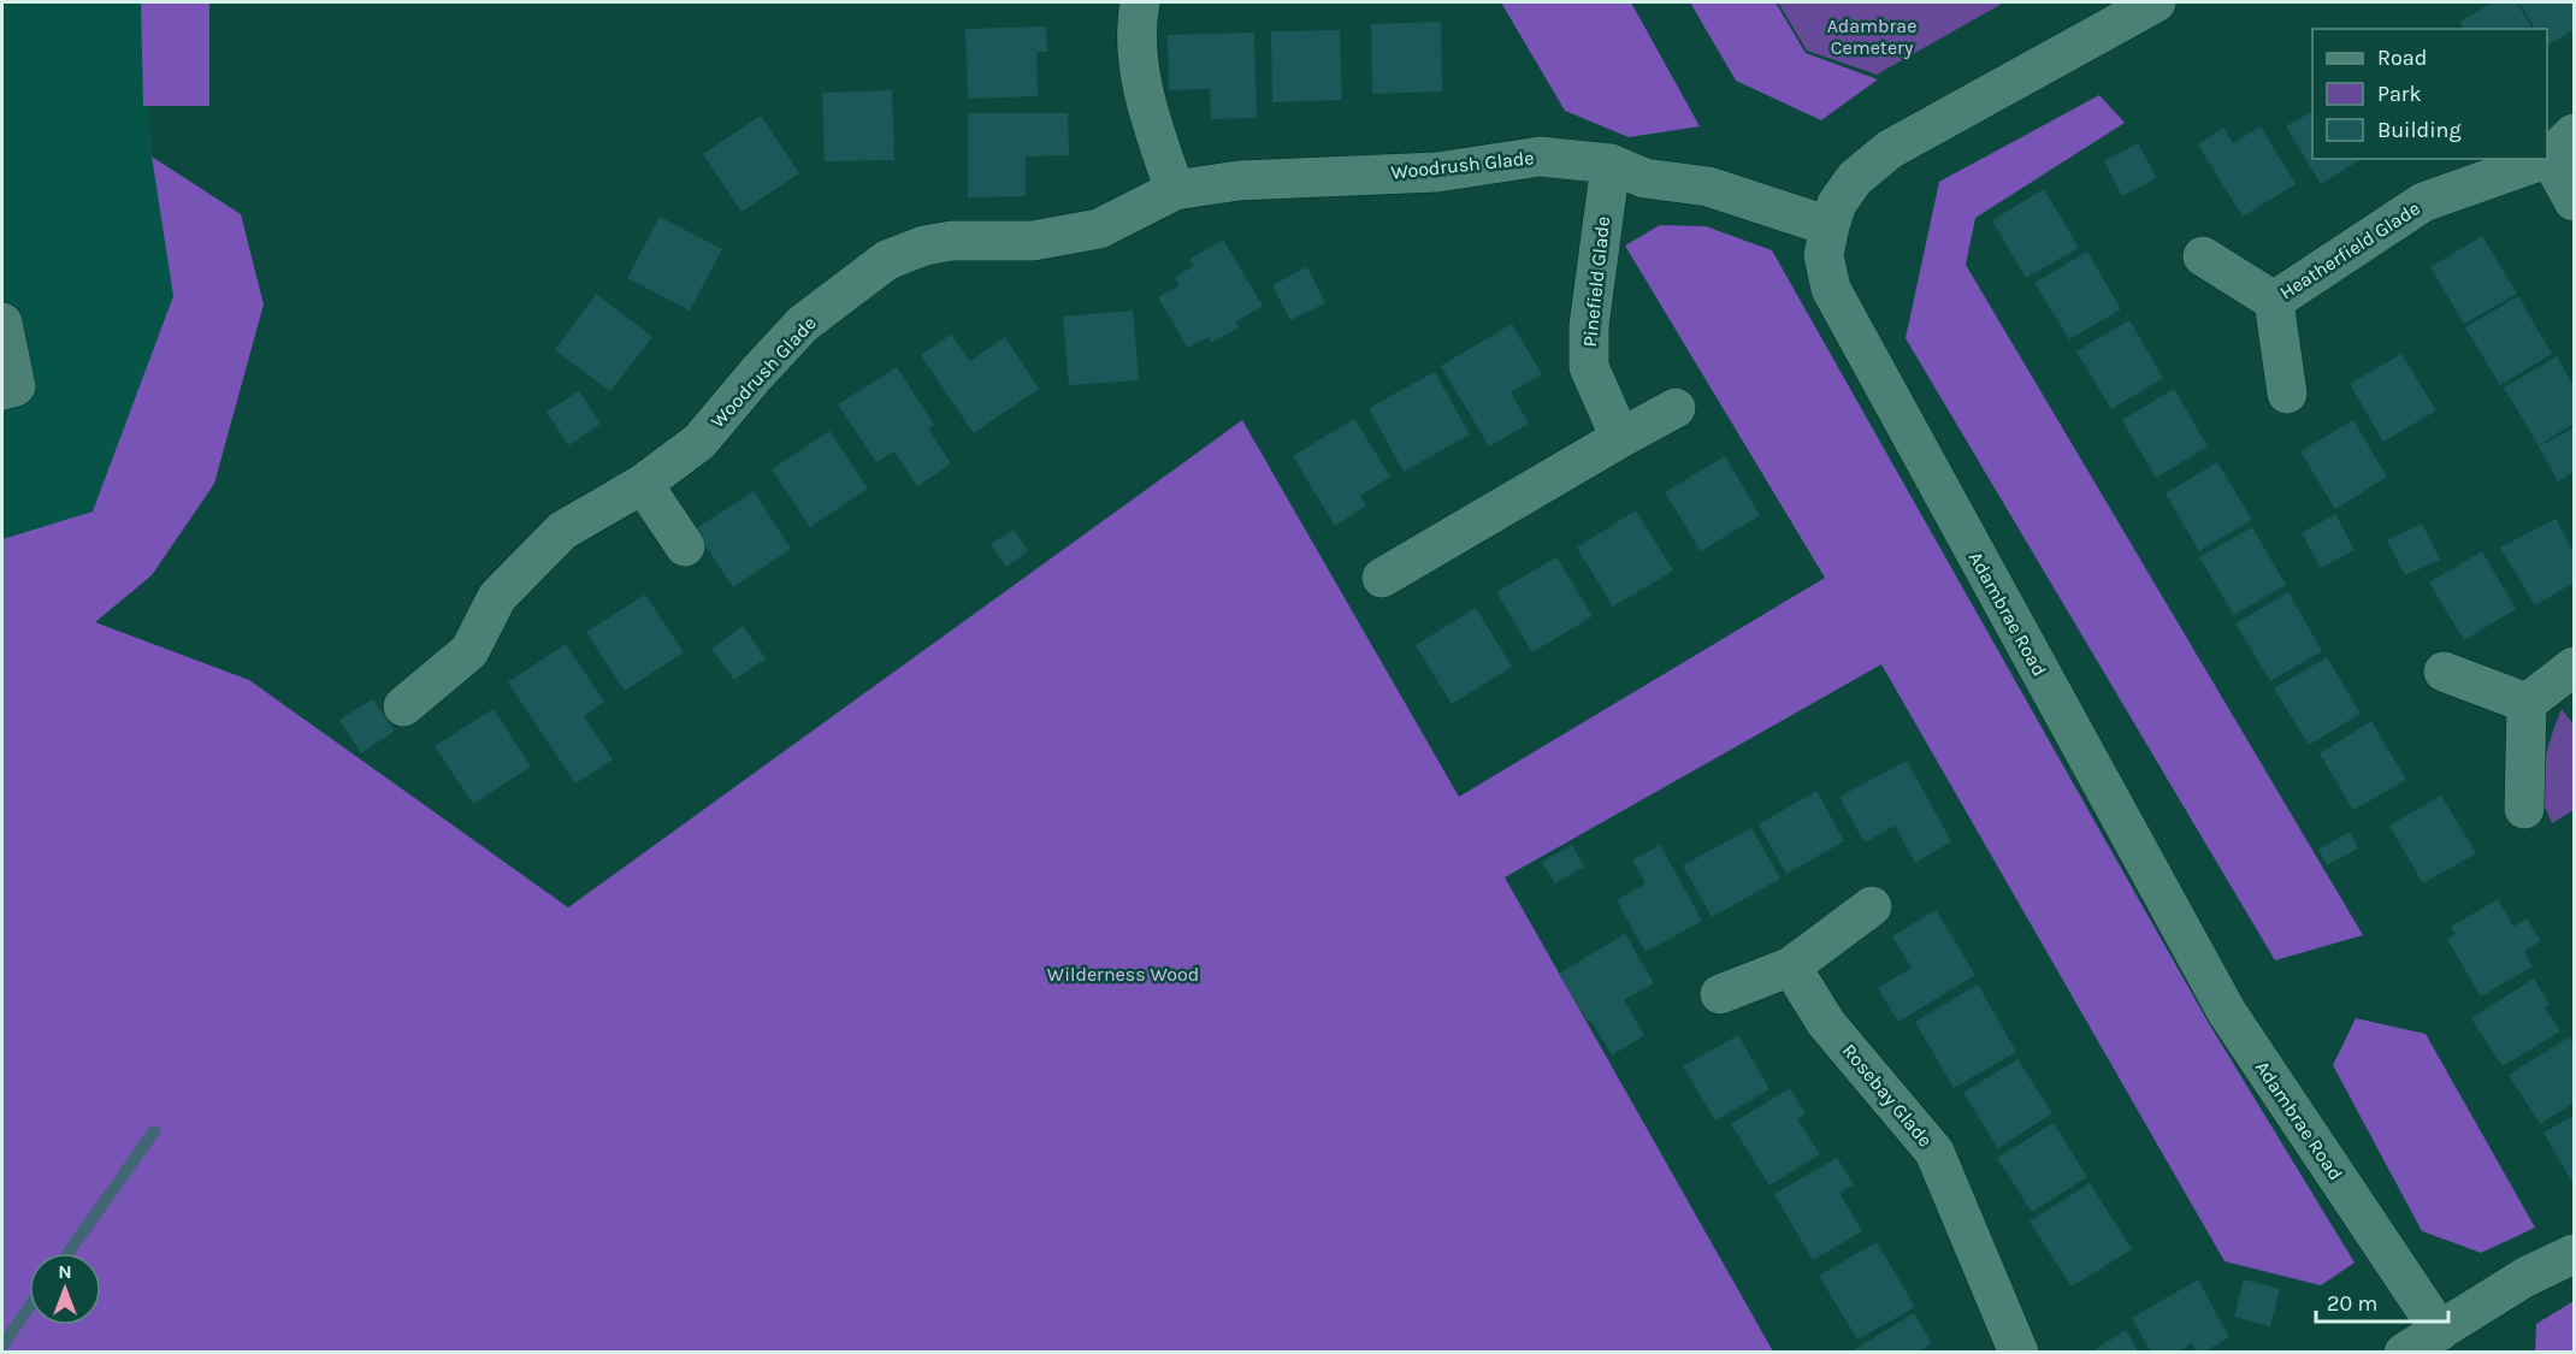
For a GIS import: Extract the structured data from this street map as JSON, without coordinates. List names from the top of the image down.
{
  "streets": {
    "street": [
      "Woodrush Glade",
      "Heatherfield Glade",
      "Pinefield Glade",
      "Adambrae Road",
      "Rosebay Glade"
    ]
  },
  "crossings": [
    ["Woodrush Glade", "Pinefield Glade"],
    ["Woodrush Glade", "Adambrae Road"]
  ],
  "parks": ["Adambrae Cemetery", "Wilderness Wood"],
  "legend": ["Road", "Park", "Building"],
  "scale_bar": "20 m",
  "north": "top"
}
